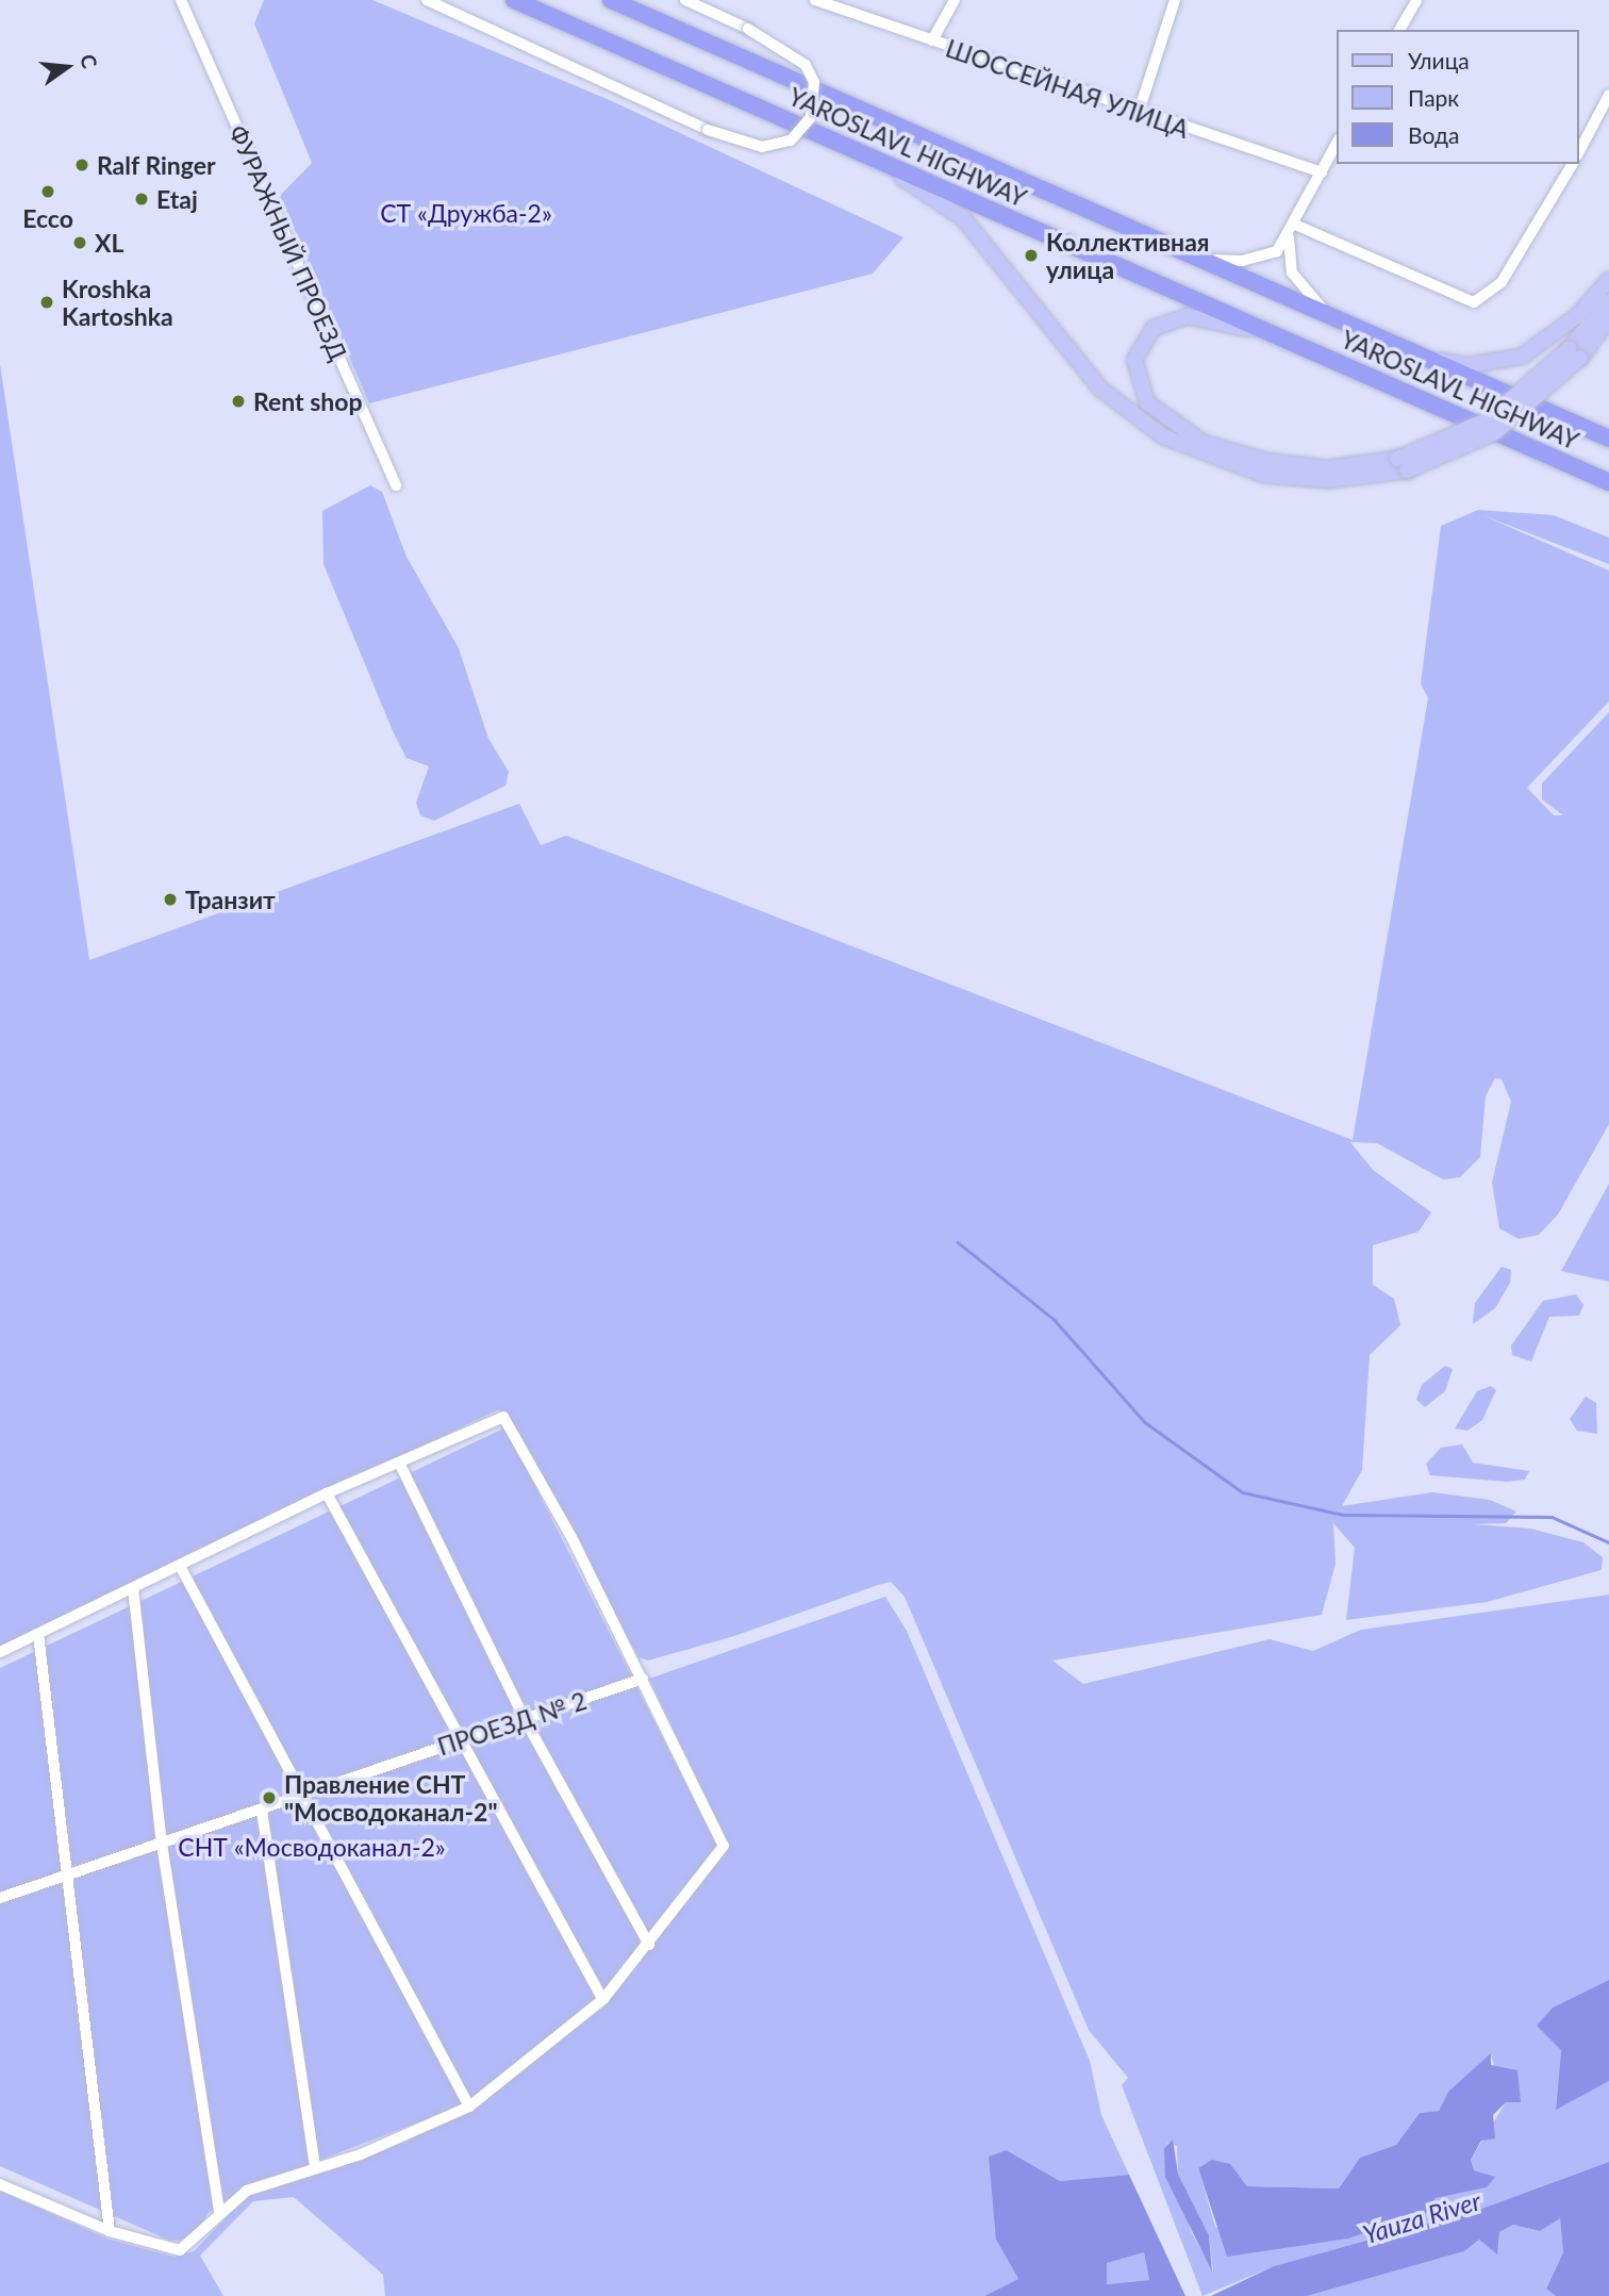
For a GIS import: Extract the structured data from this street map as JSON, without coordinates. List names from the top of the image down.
{
  "streets": {
    "highway": ["YAROSLAVL HIGHWAY"],
    "street": ["ШОССЕЙНАЯ УЛИЦА", "ФУРАЖНЫЙ ПРОЕЗД", "ПРОЕЗД № 2"]
  },
  "water": ["Yauza River"],
  "parks": ["СТ «Дружба-2»", "СНТ «Мосводоканал-2»"],
  "places": [
    "Ralf Ringer",
    "Ecco",
    "Etaj",
    "XL",
    "Коллективная улица",
    "Kroshka Kartoshka",
    "Rent shop",
    "Транзит",
    "Правление СНТ \"Мосводоканал-2\""
  ],
  "legend": ["Улица", "Парк", "Вода"],
  "north": "right"
}
